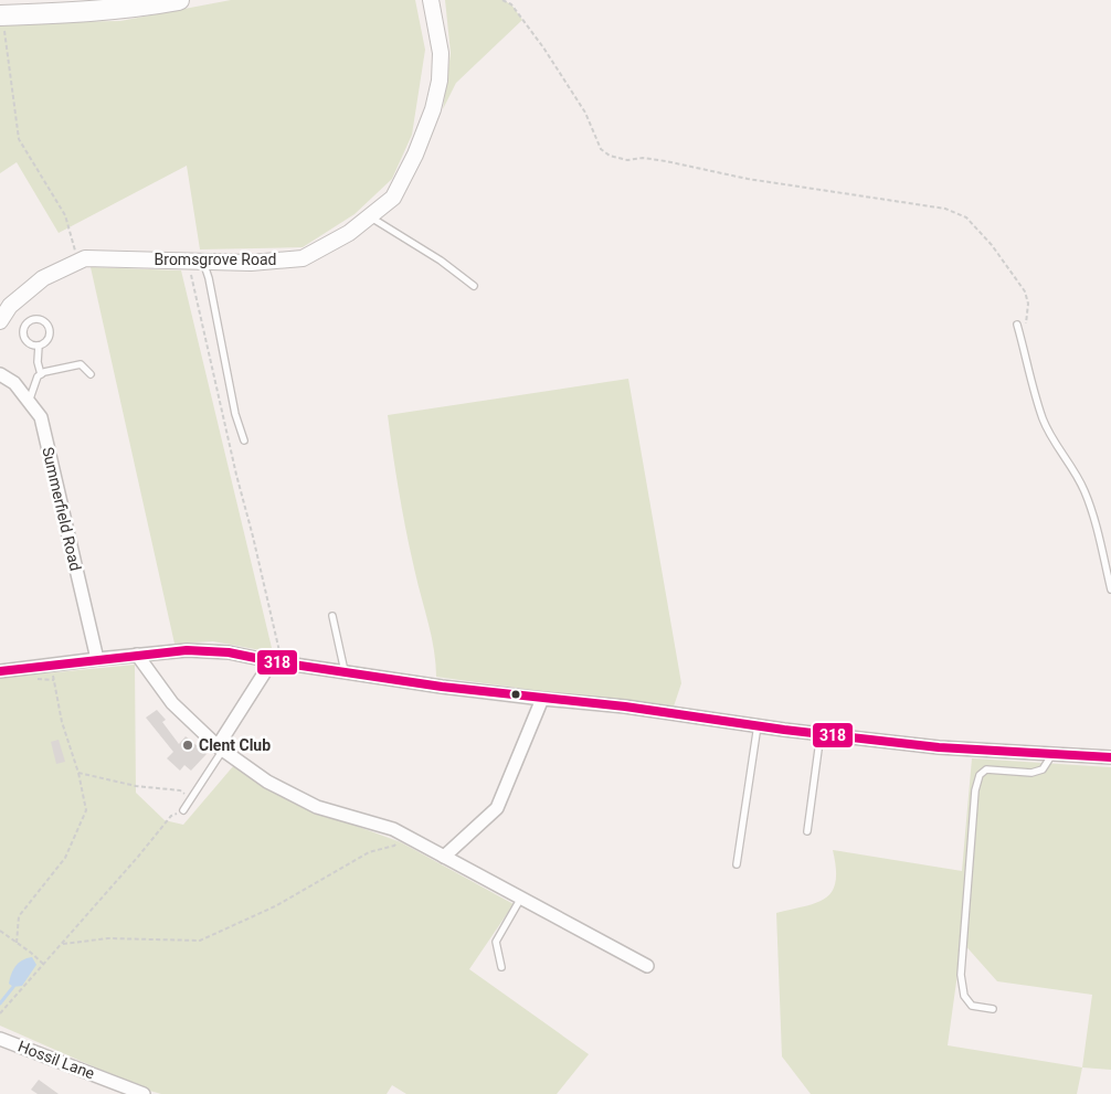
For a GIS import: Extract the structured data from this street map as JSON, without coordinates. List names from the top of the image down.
{
  "streets": {
    "street": ["Bromsgrove Road", "Summerfield Road", "Hossil Lane"]
  },
  "places": ["Clent Club"],
  "lines": ["transit line 318"]
}
